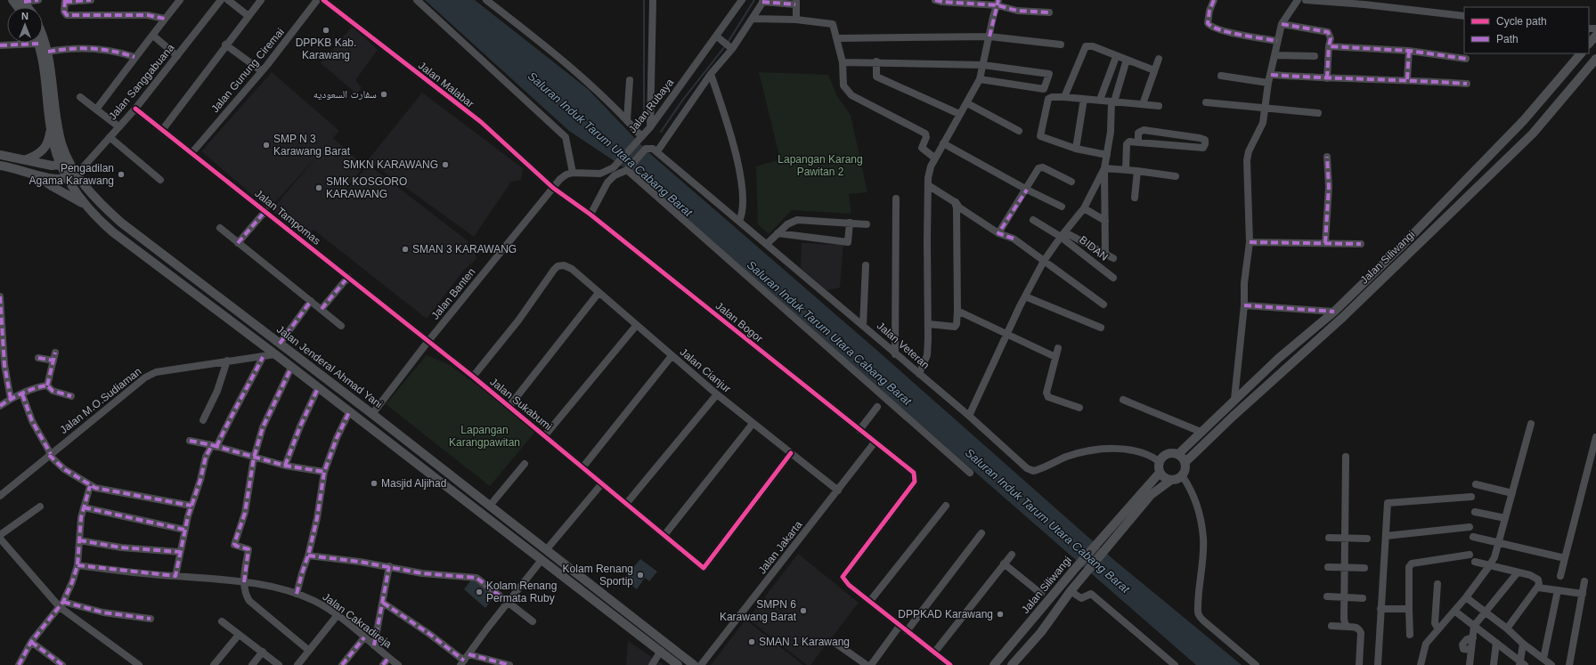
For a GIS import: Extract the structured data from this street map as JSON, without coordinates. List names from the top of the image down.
{
  "streets": {
    "main road": ["Jalan Siliwangi", "Jalan Jenderal Ahmad Yani"],
    "street": [
      "Jalan Gunung Ciremai",
      "Jalan Sanggabuana",
      "Jalan Malabar",
      "Jalan Rubaya",
      "Jalan Tampomas",
      "BIDAN",
      "Jalan Banten",
      "Jalan Bogor",
      "Jalan Veteran",
      "Jalan Cianjur",
      "Jalan M.O.Sudiaman",
      "Jalan Sukabumi",
      "Jalan Jakarta",
      "Jalan Cakradireja"
    ]
  },
  "crossings": [
    ["Jalan Gunung Ciremai", "Jalan Tampomas"],
    ["Jalan Sanggabuana", "Jalan Tampomas"],
    ["Jalan Sanggabuana", "Jalan Jenderal Ahmad Yani"],
    ["Jalan Malabar", "Jalan Banten"],
    ["Jalan Malabar", "Jalan Bogor"],
    ["Jalan Tampomas", "Jalan Banten"],
    ["Jalan Tampomas", "Jalan Sukabumi"],
    ["Jalan Siliwangi", "Jalan Veteran"],
    ["Jalan Banten", "Jalan Bogor"],
    ["Jalan Banten", "Jalan Jenderal Ahmad Yani"],
    ["Jalan Banten", "Jalan Sukabumi"],
    ["Jalan Bogor", "Jalan Jakarta"],
    ["Jalan Cianjur", "Jalan Sukabumi"],
    ["Jalan Cianjur", "Jalan Jakarta"]
  ],
  "water": ["Saluran Induk Tarum Utara Cabang Barat"],
  "parks": ["Lapangan Karang Pawitan 2", "Lapangan Karangpawitan"],
  "places": [
    "DPPKB Kab. Karawang",
    "سفارت السعوديه",
    "SMP N 3 Karawang Barat",
    "SMKN KARAWANG",
    "Pengadilan Agama Karawang",
    "SMK KOSGORO KARAWANG",
    "SMAN 3 KARAWANG",
    "Masjid Aljihad",
    "Kolam Renang Sportip",
    "Kolam Renang Permata Ruby",
    "SMPN 6 Karawang Barat",
    "DPPKAD Karawang",
    "SMAN 1 Karawang"
  ],
  "legend": ["Cycle path", "Path"],
  "north": "top"
}
